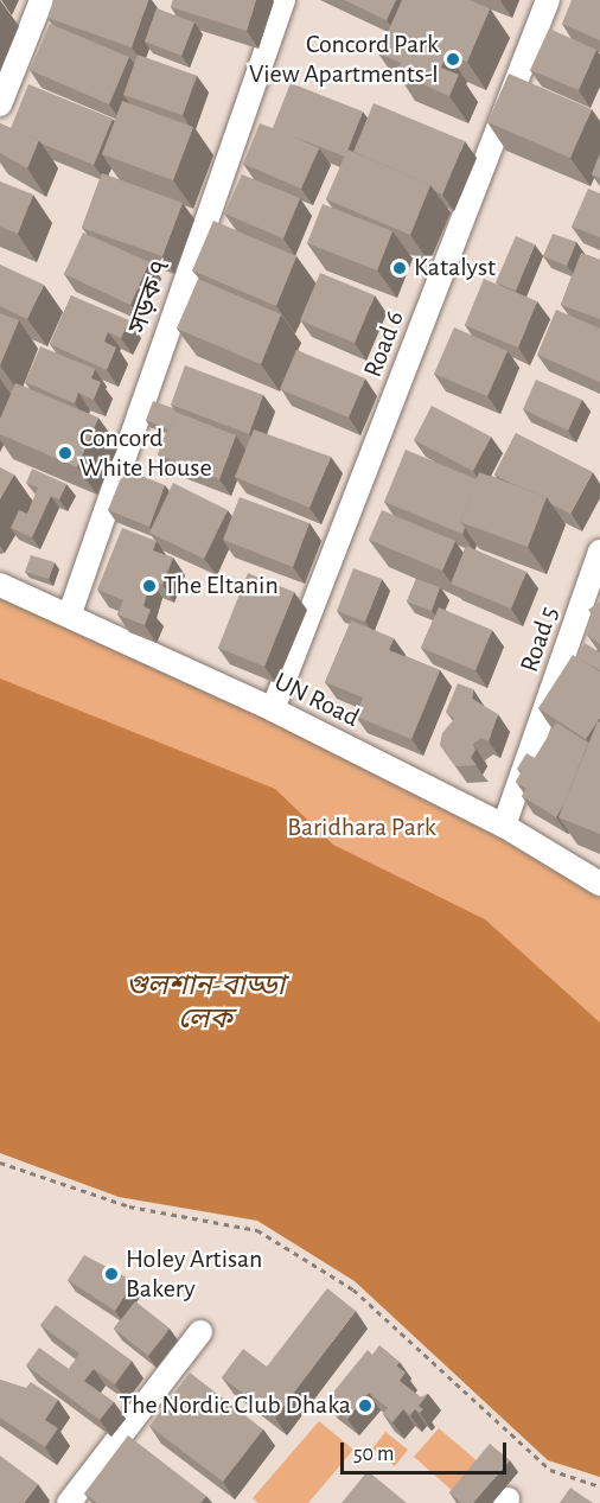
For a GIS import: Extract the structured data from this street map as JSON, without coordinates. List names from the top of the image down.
{
  "streets": {
    "street": [
      "সড়ক ৭",
      "Road 6",
      "Road 5",
      "UN Road"
    ]
  },
  "crossings": [
    ["সড়ক ৭", "UN Road"],
    ["Road 6", "UN Road"],
    ["Road 5", "UN Road"]
  ],
  "water": ["গুলশান-বাড্ডা লেক"],
  "parks": ["Baridhara Park"],
  "places": [
    "Concord Park View Apartments-I",
    "Katalyst",
    "Concord White House",
    "The Eltanin",
    "Holey Artisan Bakery",
    "The Nordic Club Dhaka"
  ],
  "scale_bar": "50 m"
}
